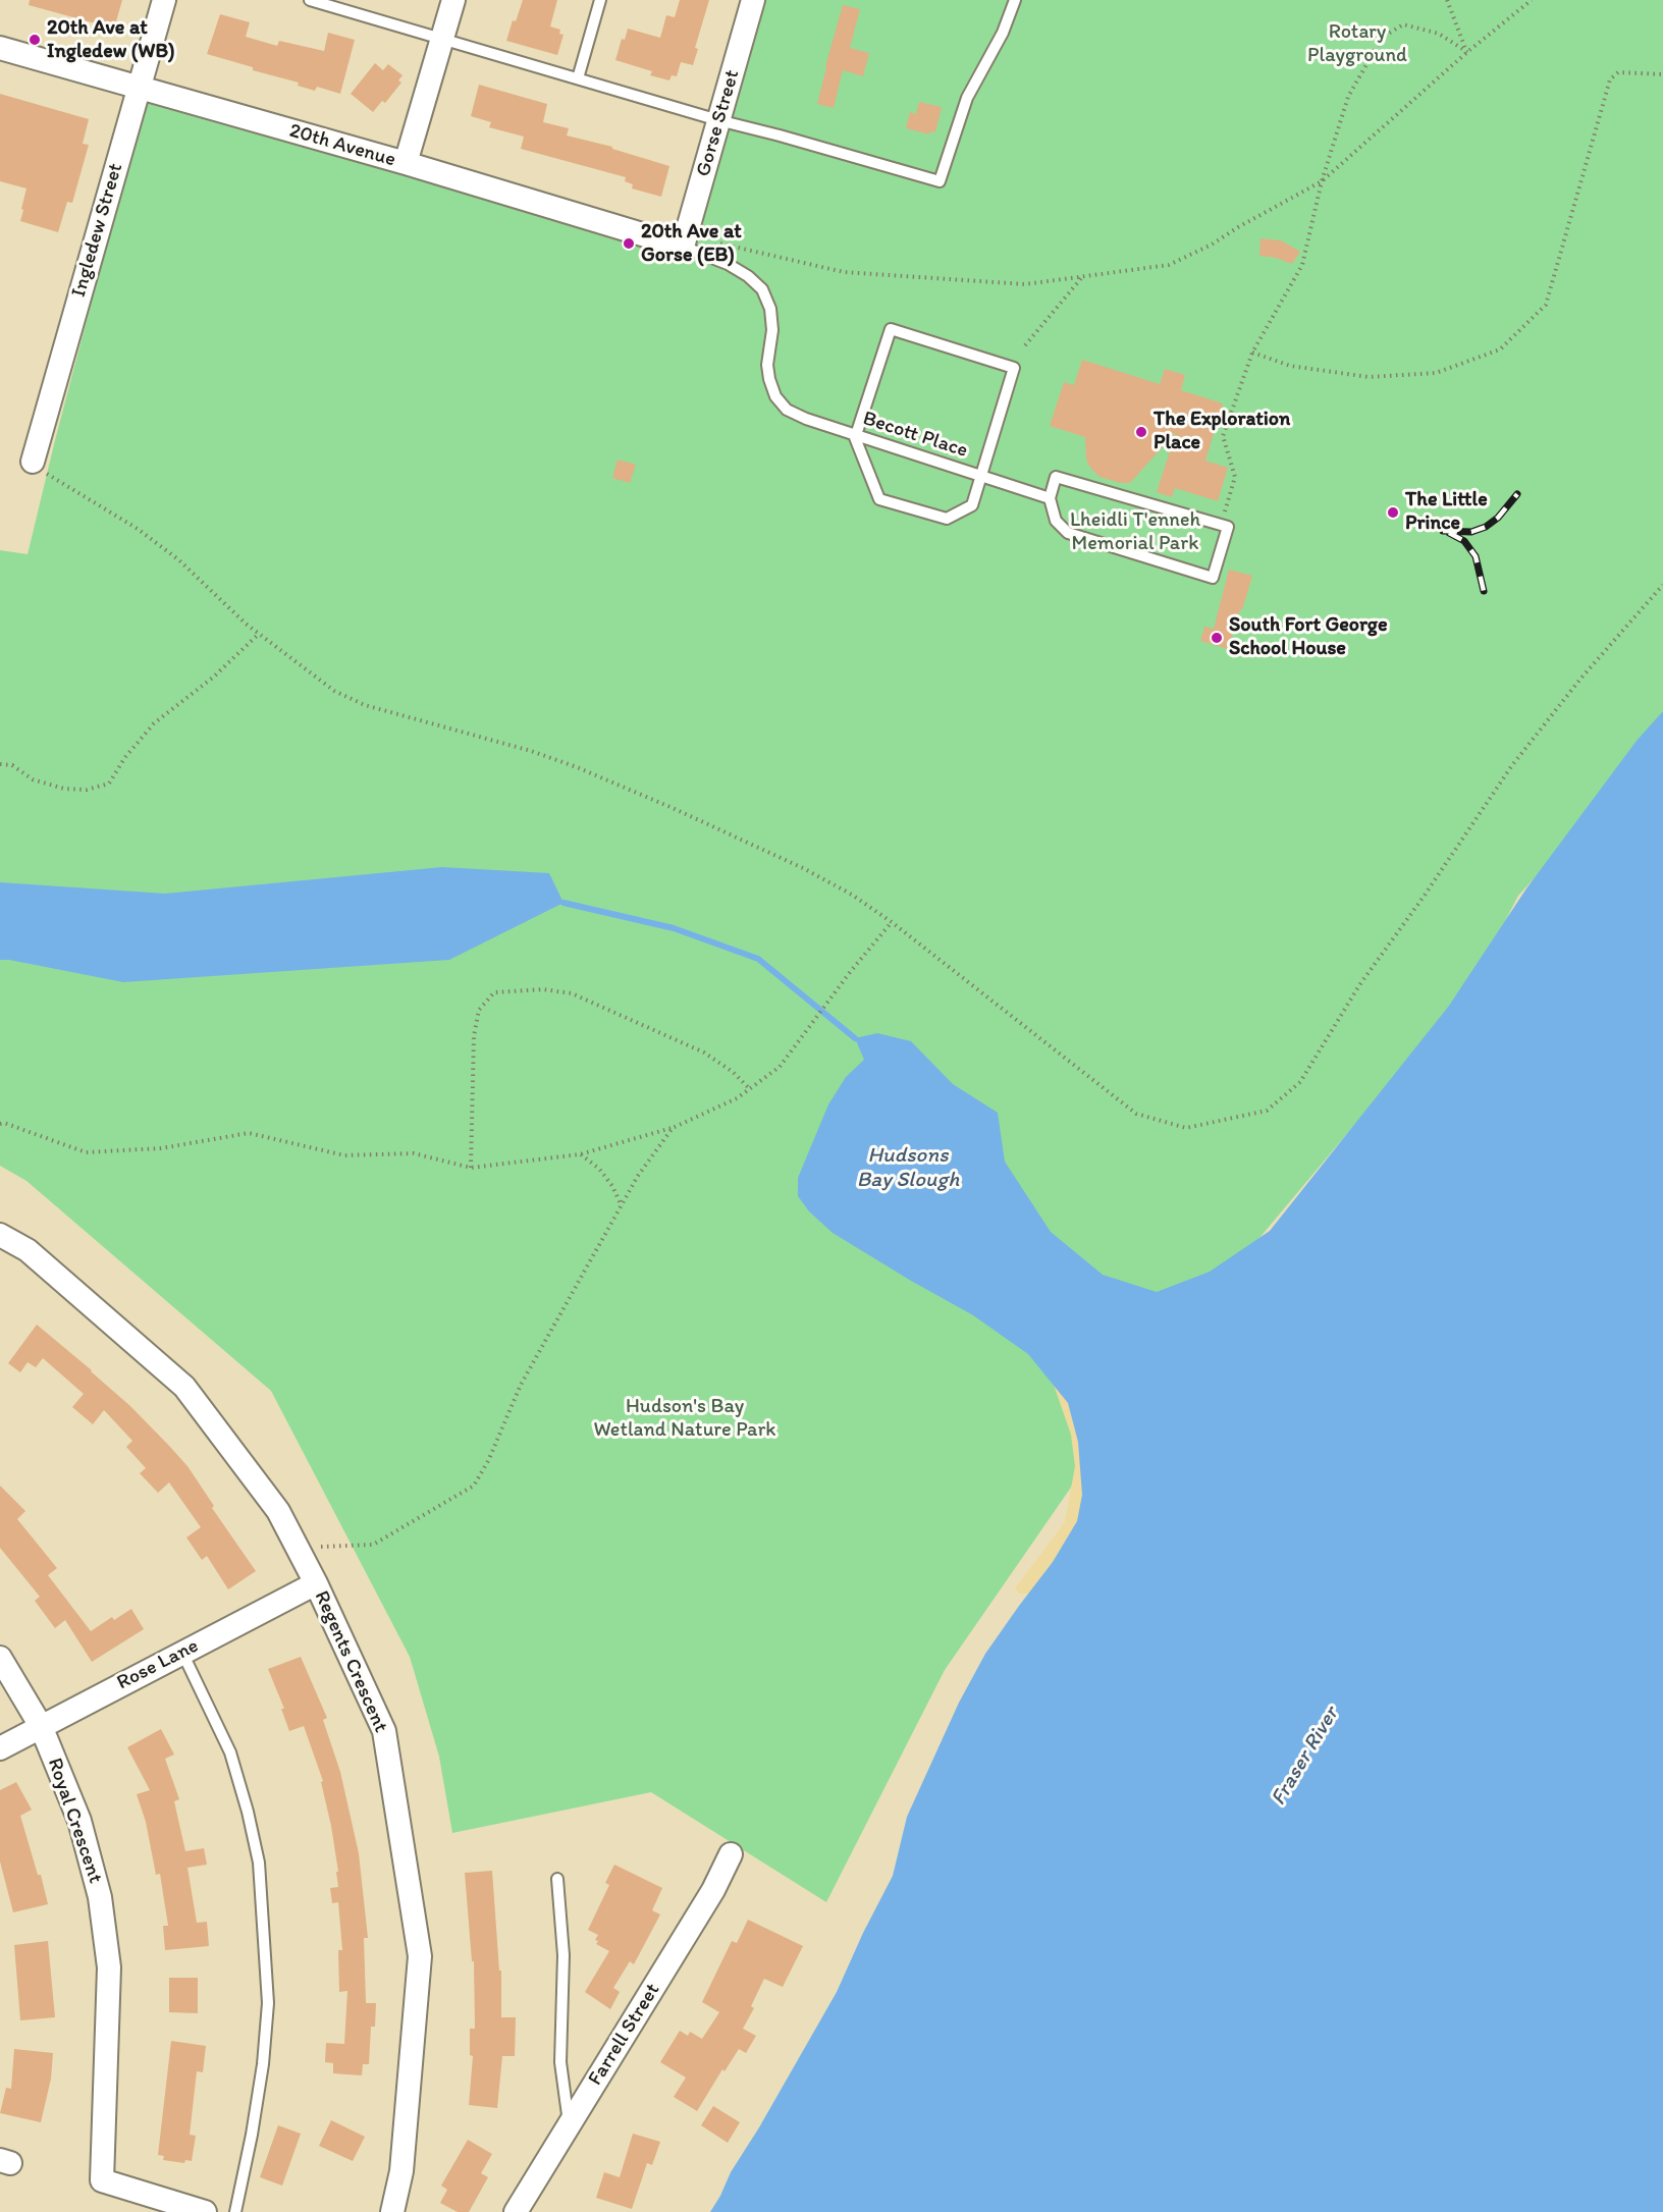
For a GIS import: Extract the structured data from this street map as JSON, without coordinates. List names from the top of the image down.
{
  "streets": {
    "street": [
      "Gorse Street",
      "20th Avenue",
      "Ingledew Street",
      "Regents Crescent",
      "Rose Lane",
      "Royal Crescent",
      "Farrell Street"
    ],
    "lane": ["Becott Place"]
  },
  "crossings": [
    ["Gorse Street", "20th Avenue"],
    ["Gorse Street", "Becott Place"],
    ["20th Avenue", "Ingledew Street"],
    ["20th Avenue", "Becott Place"],
    ["Regents Crescent", "Rose Lane"],
    ["Rose Lane", "Royal Crescent"]
  ],
  "water": ["Hudsons Bay Slough", "Fraser River"],
  "parks": ["Rotary Playground", "Lheidli T'enneh Memorial Park", "Hudson's Bay Wetland Nature Park"],
  "places": [
    "20th Ave at Ingledew (WB)",
    "20th Ave at Gorse (EB)",
    "The Exploration Place",
    "The Little Prince",
    "South Fort George School House"
  ]
}
